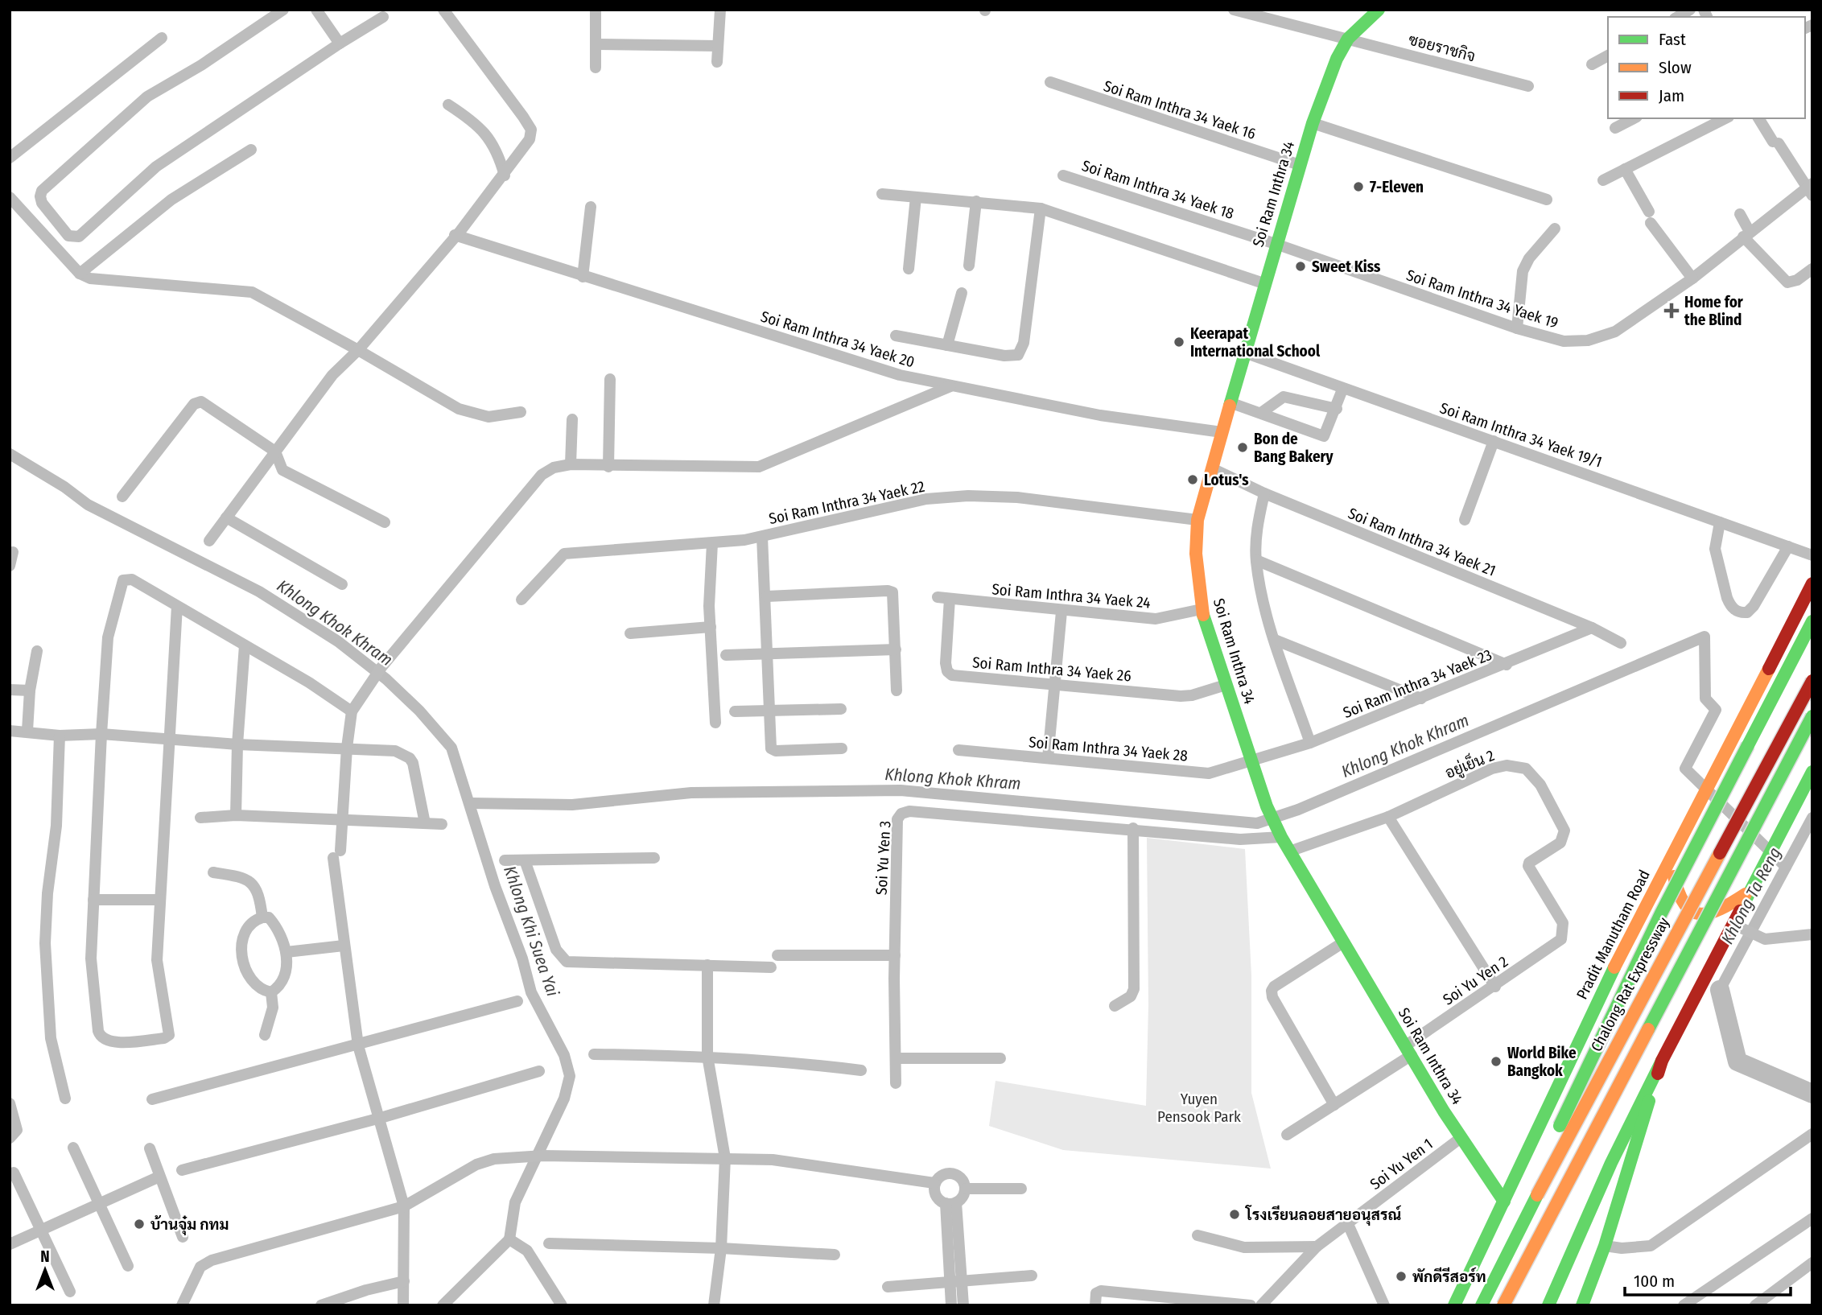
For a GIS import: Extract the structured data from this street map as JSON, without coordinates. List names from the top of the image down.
{
  "streets": {
    "main road": ["Soi Ram Inthra 34", "Pradit Manutham Road", "Chalong Rat Expressway"],
    "street": [
      "ซอยราชกิจ",
      "Soi Ram Inthra 34 Yaek 16",
      "Soi Ram Inthra 34 Yaek 18",
      "Soi Ram Inthra 34 Yaek 19",
      "Soi Ram Inthra 34 Yaek 20",
      "Soi Ram Inthra 34 Yaek 19/1",
      "Soi Ram Inthra 34 Yaek 22",
      "Soi Ram Inthra 34 Yaek 21",
      "Soi Ram Inthra 34 Yaek 24",
      "Soi Ram Inthra 34 Yaek 26",
      "Soi Ram Inthra 34 Yaek 23",
      "Soi Ram Inthra 34 Yaek 28",
      "อยู่เย็น 2",
      "Soi Yu Yen 3",
      "Soi Yu Yen 2",
      "Soi Yu Yen 1"
    ]
  },
  "crossings": [
    ["ซอยราชกิจ", "Soi Ram Inthra 34"],
    ["Soi Ram Inthra 34 Yaek 16", "Soi Ram Inthra 34"],
    ["Soi Ram Inthra 34 Yaek 18", "Soi Ram Inthra 34"],
    ["Soi Ram Inthra 34 Yaek 18", "Soi Ram Inthra 34 Yaek 19"],
    ["Soi Ram Inthra 34", "Soi Ram Inthra 34 Yaek 19"],
    ["Soi Ram Inthra 34", "Soi Ram Inthra 34 Yaek 20"],
    ["Soi Ram Inthra 34", "Soi Ram Inthra 34 Yaek 19/1"],
    ["Soi Ram Inthra 34", "Soi Ram Inthra 34 Yaek 22"],
    ["Soi Ram Inthra 34", "Soi Ram Inthra 34 Yaek 21"],
    ["Soi Ram Inthra 34", "Soi Ram Inthra 34 Yaek 24"],
    ["Soi Ram Inthra 34", "Soi Ram Inthra 34 Yaek 26"],
    ["Soi Ram Inthra 34", "Soi Ram Inthra 34 Yaek 23"],
    ["Soi Ram Inthra 34", "Soi Ram Inthra 34 Yaek 28"],
    ["Soi Ram Inthra 34", "Soi Yu Yen 3"],
    ["Soi Ram Inthra 34", "Pradit Manutham Road"],
    ["Soi Ram Inthra 34", "Soi Yu Yen 2"],
    ["Soi Ram Inthra 34", "Soi Yu Yen 1"],
    ["Soi Ram Inthra 34 Yaek 21", "Soi Ram Inthra 34 Yaek 23"],
    ["Soi Ram Inthra 34 Yaek 24", "Soi Ram Inthra 34 Yaek 26"],
    ["Soi Ram Inthra 34 Yaek 23", "Soi Ram Inthra 34 Yaek 28"],
    ["อยู่เย็น 2", "Soi Yu Yen 2"]
  ],
  "water": ["Khlong Khok Khram", "Khlong Ta Reng", "Khlong Khi Suea Yai"],
  "parks": ["Yuyen Pensook Park"],
  "places": {
    "other": [
      "7-Eleven",
      "Sweet Kiss",
      "Keerapat International School",
      "Bon de Bang Bakery",
      "Lotus's",
      "World Bike Bangkok",
      "โรงเรียนลอยสายอนุสรณ์",
      "บ้านจุ๋ม กทม",
      "พักดีรีสอร์ท"
    ],
    "health": ["Home for the Blind"]
  },
  "legend": ["Fast", "Slow", "Jam"],
  "scale_bar": "100 m",
  "north": "top"
}
